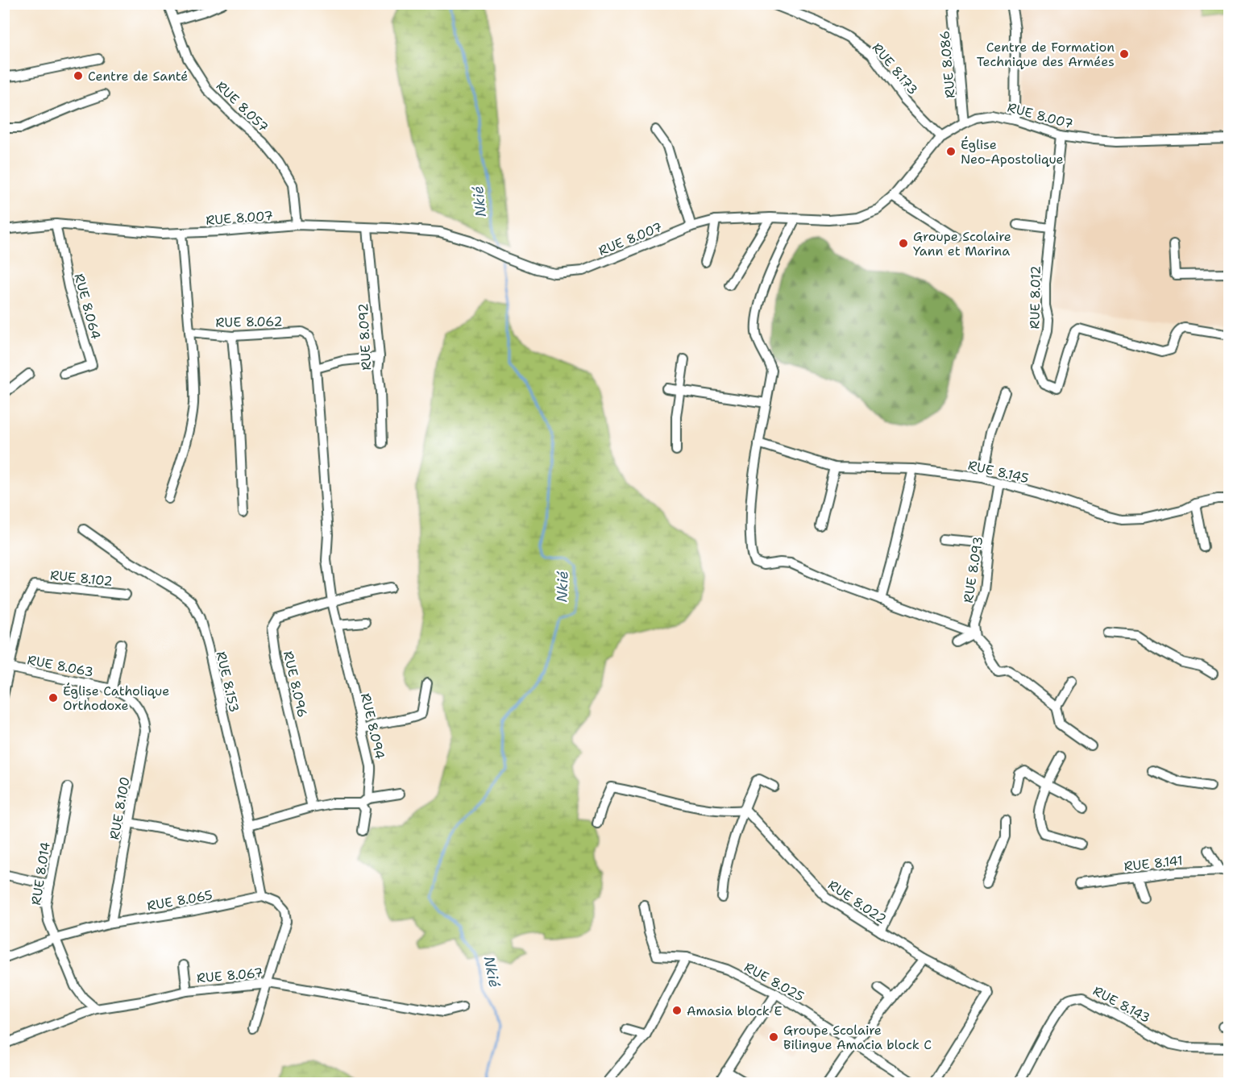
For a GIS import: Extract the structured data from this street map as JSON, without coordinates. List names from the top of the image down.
{
  "streets": {
    "street": [
      "RUE 8.086",
      "RUE 8.173",
      "RUE 8.057",
      "RUE 8.007",
      "RUE 8.012",
      "RUE 8.064",
      "RUE 8.062",
      "RUE 8.092",
      "RUE 8.145",
      "RUE 8.093",
      "RUE 8.102",
      "RUE 8.063",
      "RUE 8.153",
      "RUE 8.096",
      "RUE 8.094",
      "RUE 8.100",
      "RUE 8.141",
      "RUE 8.014",
      "RUE 8.065",
      "RUE 8.022",
      "RUE 8.067",
      "RUE 8.025",
      "RUE 8.143"
    ]
  },
  "crossings": [
    ["RUE 8.086", "RUE 8.007"],
    ["RUE 8.173", "RUE 8.007"],
    ["RUE 8.057", "RUE 8.007"],
    ["RUE 8.007", "RUE 8.012"],
    ["RUE 8.007", "RUE 8.064"],
    ["RUE 8.007", "RUE 8.092"],
    ["RUE 8.062", "RUE 8.094"],
    ["RUE 8.145", "RUE 8.093"],
    ["RUE 8.102", "RUE 8.063"],
    ["RUE 8.063", "RUE 8.100"],
    ["RUE 8.153", "RUE 8.065"],
    ["RUE 8.096", "RUE 8.094"],
    ["RUE 8.100", "RUE 8.065"],
    ["RUE 8.014", "RUE 8.065"],
    ["RUE 8.014", "RUE 8.067"]
  ],
  "water": ["Nkié"],
  "places": [
    "Centre de Formation Technique des Armées",
    "Centre de Santé",
    "Église Neo-Apostolique",
    "Groupe Scolaire Yann et Marina",
    "Église Catholique Orthodoxe",
    "Amasia block E",
    "Groupe Scolaire Bilingue Amacia block C"
  ]
}
